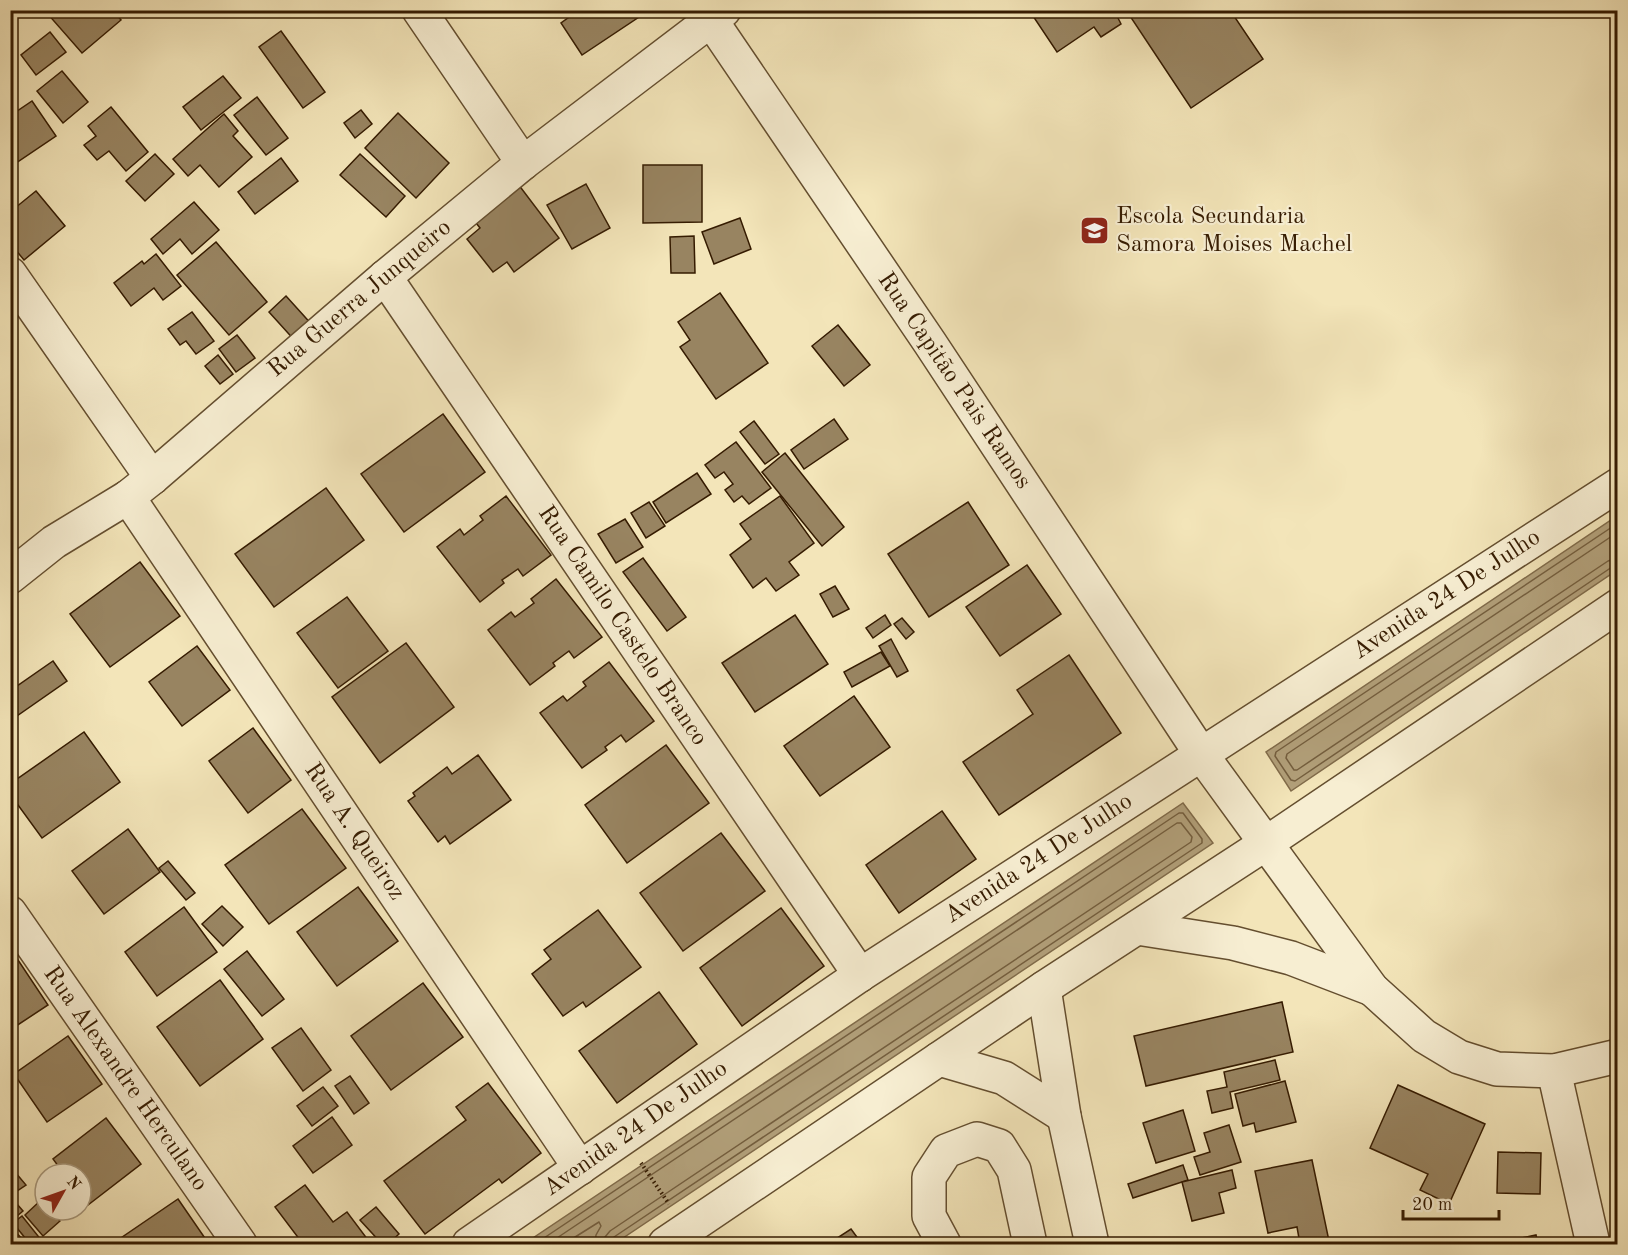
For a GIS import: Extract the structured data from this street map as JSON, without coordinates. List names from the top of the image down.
{
  "streets": {
    "street": [
      "Rua Guerra Junqueiro",
      "Rua Capitão Pais Ramos",
      "Avenida 24 De Julho",
      "Rua Camilo Castelo Branco",
      "Rua A. Queiroz",
      "Rua Alexandre Herculano"
    ]
  },
  "crossings": [
    ["Rua Guerra Junqueiro", "Rua Capitão Pais Ramos"],
    ["Rua Guerra Junqueiro", "Rua Camilo Castelo Branco"],
    ["Rua Guerra Junqueiro", "Rua A. Queiroz"],
    ["Rua Capitão Pais Ramos", "Avenida 24 De Julho"],
    ["Avenida 24 De Julho", "Rua Camilo Castelo Branco"],
    ["Avenida 24 De Julho", "Rua A. Queiroz"]
  ],
  "places": {
    "school or university": ["Escola Secundaria Samora Moises Machel"]
  },
  "scale_bar": "20 m",
  "north": "top right"
}
